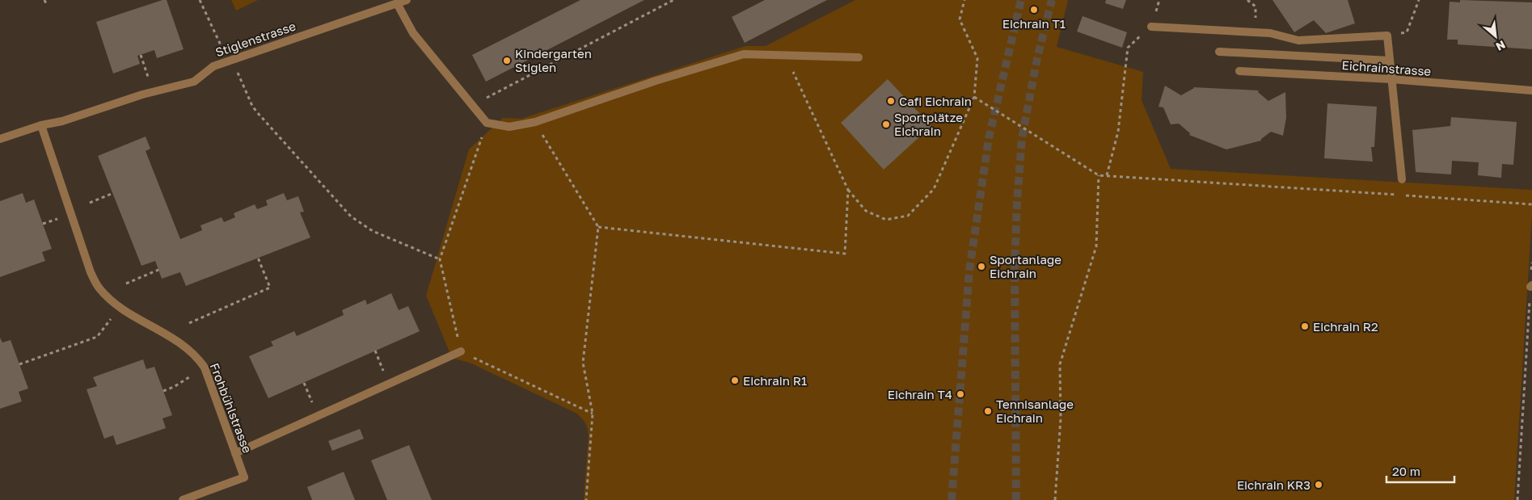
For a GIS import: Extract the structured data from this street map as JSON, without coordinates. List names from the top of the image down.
{
  "streets": {
    "street": ["Stiglenstrasse", "Eichrainstrasse", "Frohbühlstrasse"]
  },
  "crossings": [
    ["Stiglenstrasse", "Frohbühlstrasse"]
  ],
  "places": [
    "Eichrain T1",
    "Kindergarten Stiglen",
    "Cafi Eichrain",
    "Sportplätze Eichrain",
    "Sportanlage Eichrain",
    "Eichrain R2",
    "Eichrain R1",
    "Eichrain T4",
    "Tennisanlage Eichrain",
    "Eichrain KR3"
  ],
  "scale_bar": "20 m",
  "north": "bottom right"
}
